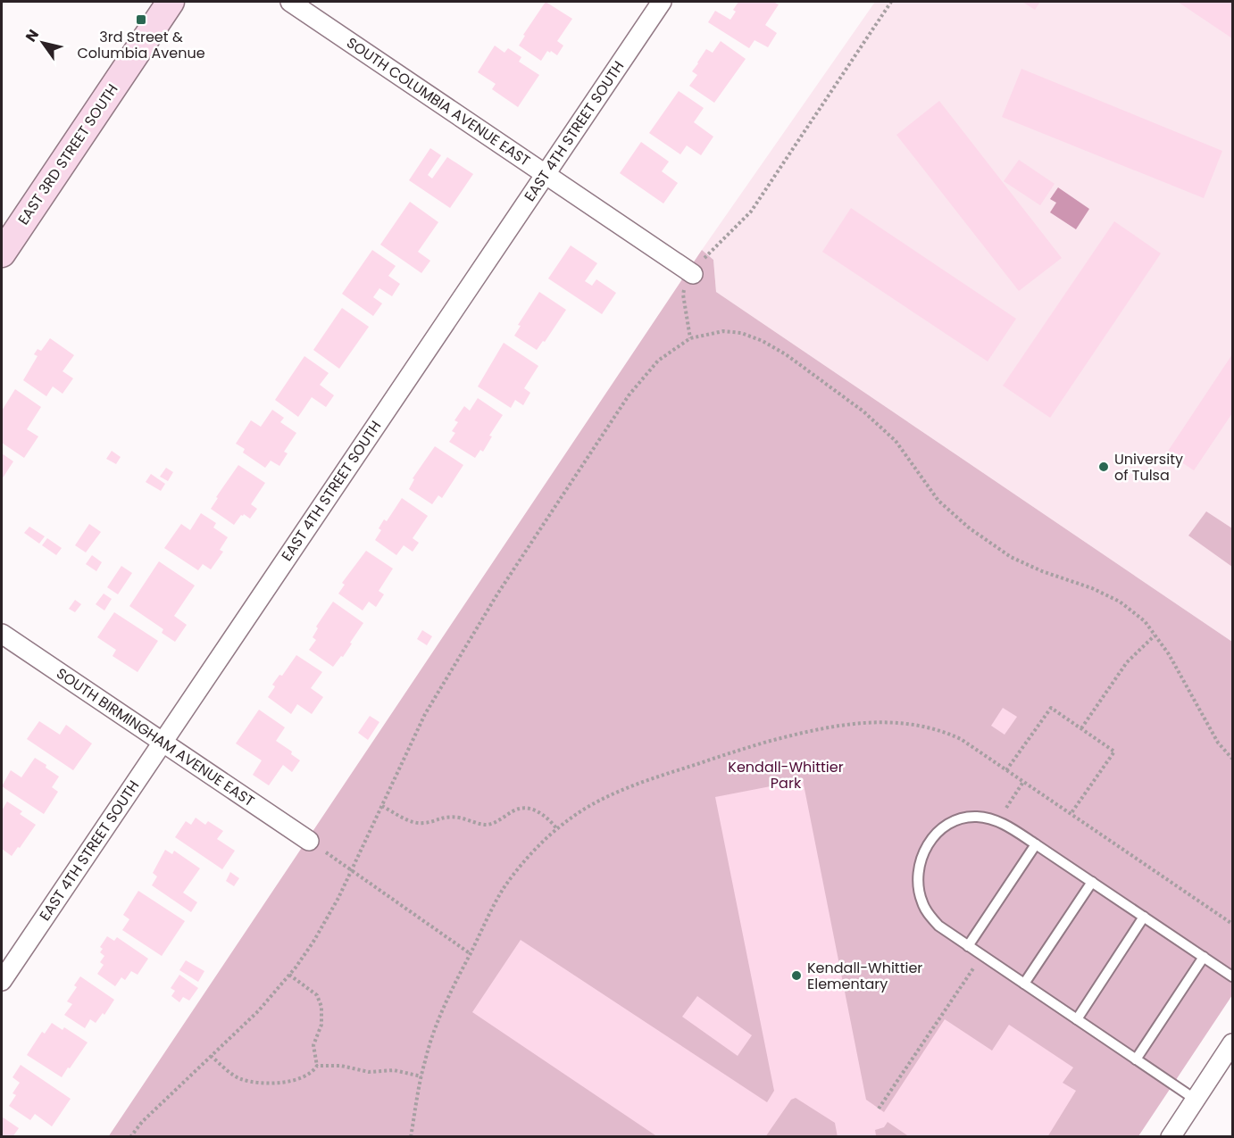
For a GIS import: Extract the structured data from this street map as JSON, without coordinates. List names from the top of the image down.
{
  "streets": {
    "street": [
      "SOUTH COLUMBIA AVENUE EAST",
      "EAST 4TH STREET SOUTH",
      "EAST 3RD STREET SOUTH",
      "SOUTH BIRMINGHAM AVENUE EAST"
    ]
  },
  "crossings": [
    ["SOUTH COLUMBIA AVENUE EAST", "EAST 4TH STREET SOUTH"],
    ["EAST 4TH STREET SOUTH", "SOUTH BIRMINGHAM AVENUE EAST"]
  ],
  "parks": ["Kendall-Whittier Park"],
  "places": {
    "transit": ["3rd Street & Columbia Avenue"],
    "other": ["University of Tulsa", "Kendall-Whittier Elementary"]
  },
  "north": "top left"
}
